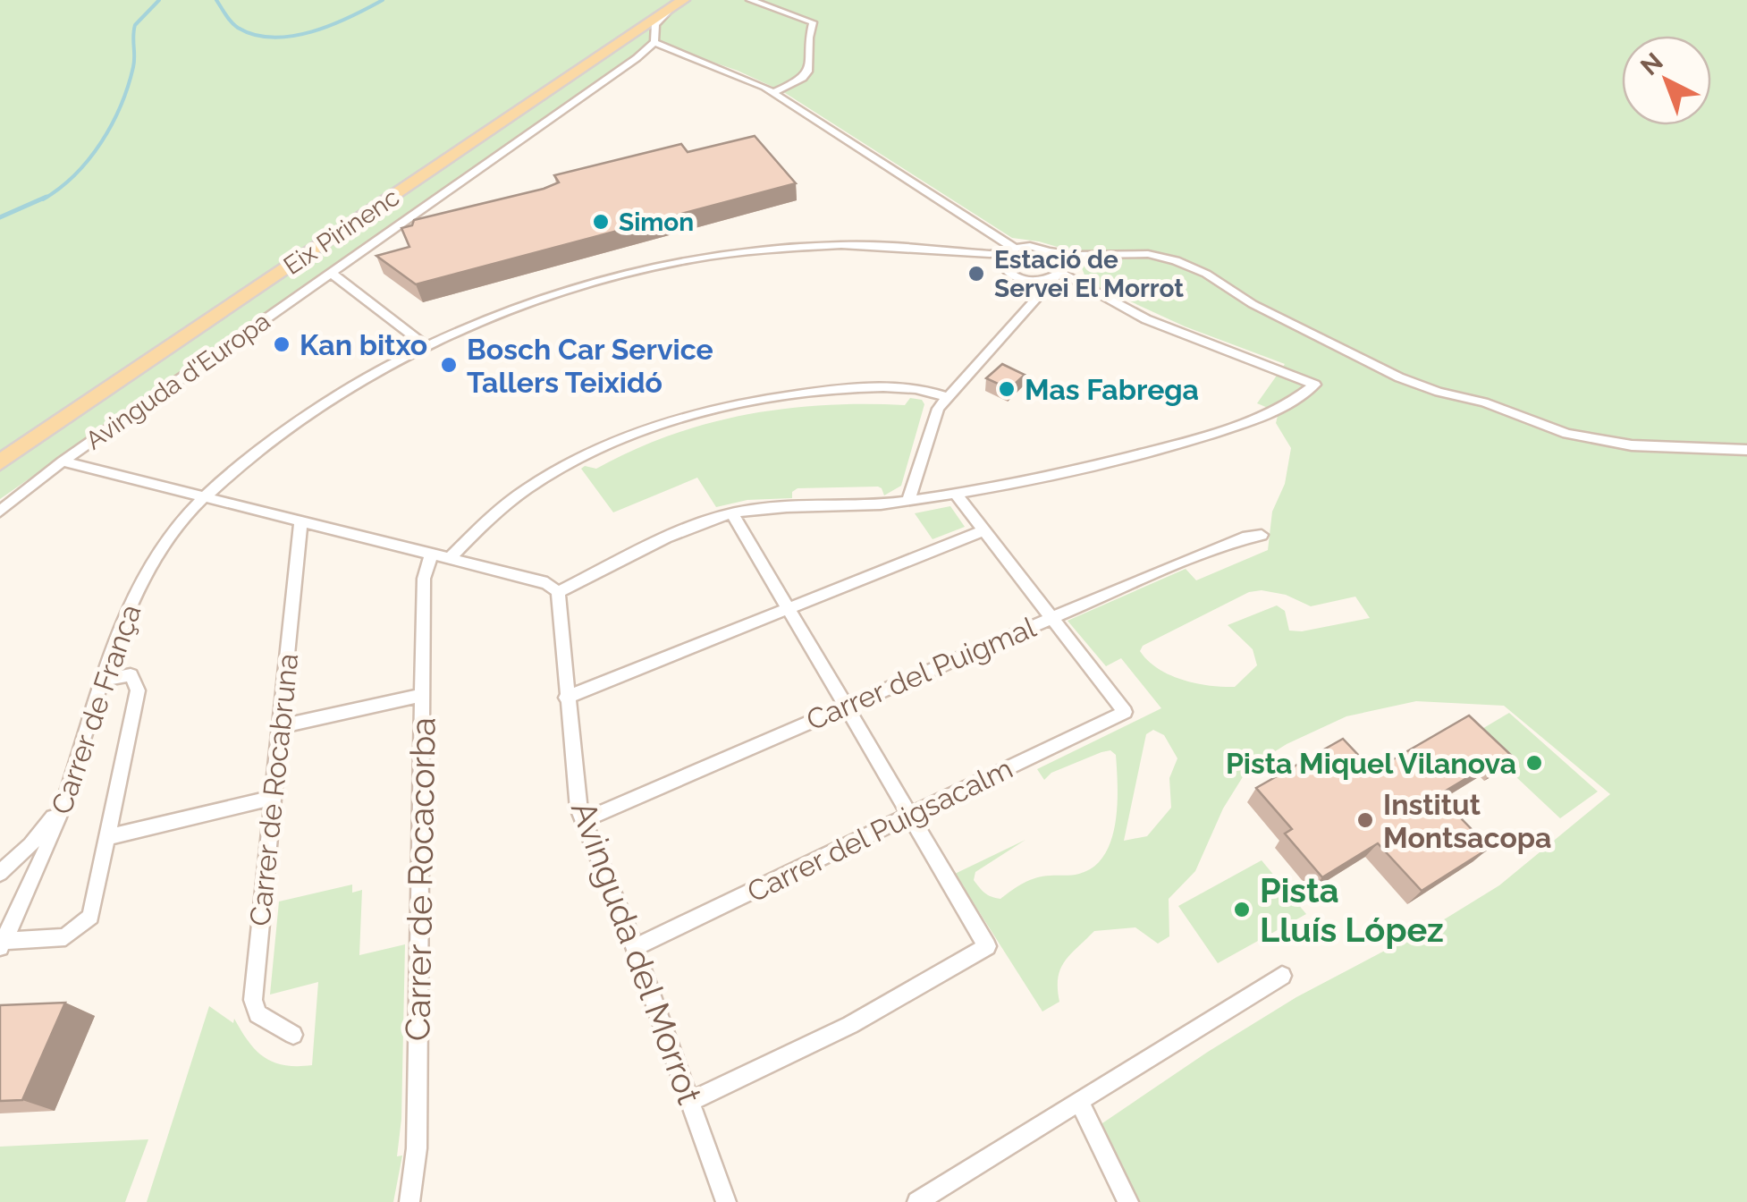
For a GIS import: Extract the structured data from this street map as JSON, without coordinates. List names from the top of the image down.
{
  "streets": {
    "main road": ["Eix Pirinenc"],
    "street": [
      "Avinguda d'Europa",
      "Carrer del Puigmal",
      "Carrer de França",
      "Carrer de Rocabruna",
      "Carrer del Puigsacalm",
      "Carrer de Rocacorba",
      "Avinguda del Morrot"
    ]
  },
  "crossings": [
    ["Eix Pirinenc", "Avinguda d'Europa"],
    ["Carrer del Puigmal", "Carrer del Puigsacalm"],
    ["Carrer del Puigmal", "Avinguda del Morrot"],
    ["Carrer del Puigsacalm", "Avinguda del Morrot"]
  ],
  "places": [
    "Simon",
    "Estació de Servei El Morrot",
    "Kan bitxo",
    "Bosch Car Service Tallers Teixidó",
    "Mas Fabrega",
    "Pista Miquel Vilanova",
    "Institut Montsacopa",
    "Pista Lluís López"
  ],
  "north": "top left"
}
